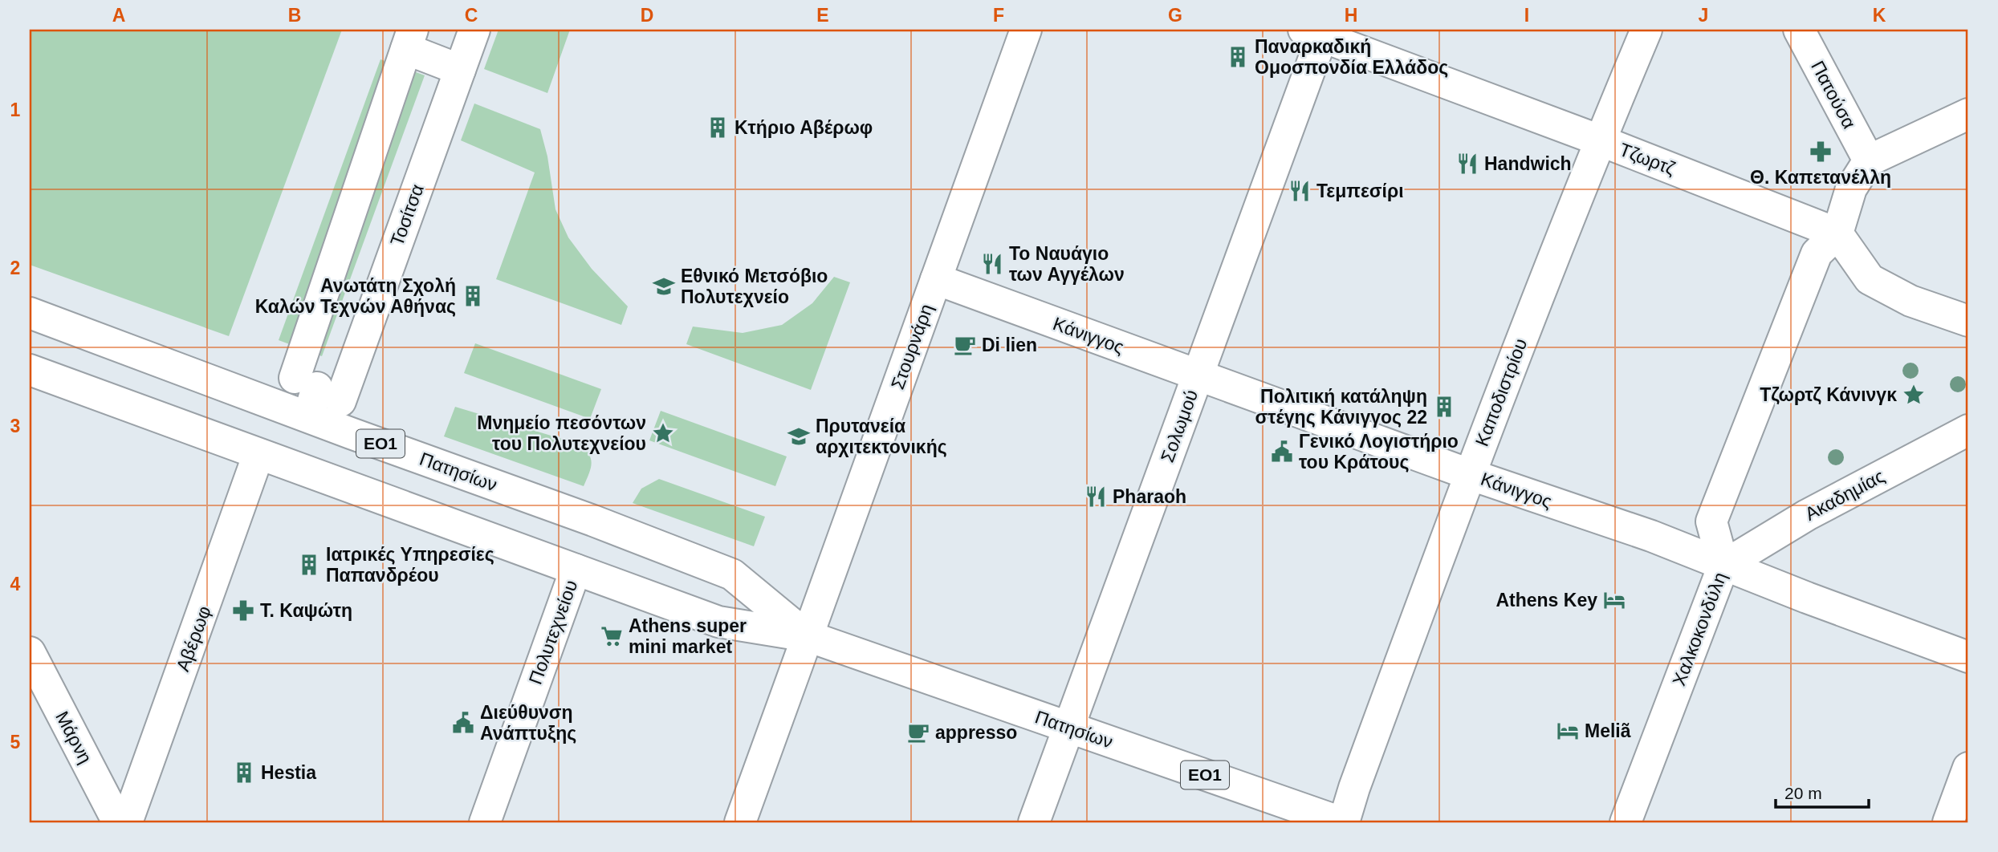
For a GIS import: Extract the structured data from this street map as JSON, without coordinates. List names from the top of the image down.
{
  "streets": {
    "street": [
      "Πατούσα",
      "Τζωρτζ",
      "Τοσίτσα",
      "Κάνιγγος",
      "Στουρνάρη",
      "Καποδιστρίου",
      "Σολωμού",
      "ΕΟ1",
      "Πατησίων",
      "Ακαδημίας",
      "Χαλκοκονδύλη",
      "Πολυτεχνείου",
      "Αβέρωφ",
      "Μάρνη"
    ]
  },
  "crossings": [
    ["Πατούσα", "Χαλκοκονδύλη"],
    ["Τζωρτζ", "Καποδιστρίου"],
    ["Τζωρτζ", "Σολωμού"],
    ["Τζωρτζ", "Χαλκοκονδύλη"],
    ["Τοσίτσα", "Πατησίων"],
    ["Κάνιγγος", "Στουρνάρη"],
    ["Κάνιγγος", "Καποδιστρίου"],
    ["Κάνιγγος", "Σολωμού"],
    ["Κάνιγγος", "Ακαδημίας"],
    ["Κάνιγγος", "Χαλκοκονδύλη"],
    ["Στουρνάρη", "Πατησίων"],
    ["Καποδιστρίου", "Πατησίων"],
    ["Σολωμού", "Πατησίων"],
    ["Πατησίων", "Πολυτεχνείου"],
    ["Πατησίων", "Αβέρωφ"],
    ["Ακαδημίας", "Χαλκοκονδύλη"]
  ],
  "places": {
    "building": [
      "Παναρκαδική Ομοσπονδία Ελλάδος",
      "Κτήριο Αβέρωφ",
      "Ανωτάτη Σχολή Καλών Τεχνών Αθήνας",
      "Πολιτική κατάληψη στέγης Κάνιγγος 22",
      "Ιατρικές Υπηρεσίες Παπανδρέου",
      "Hestia"
    ],
    "pharmacy": ["Θ. Καπετανέλλη", "Τ. Καψώτη"],
    "restaurant": [
      "Handwich",
      "Τεμπεσίρι",
      "Το Ναυάγιο των Αγγέλων",
      "Pharaoh"
    ],
    "school or university": ["Εθνικό Μετσόβιο Πολυτεχνείο", "Πρυτανεία αρχιτεκτονικής"],
    "cafe": ["Di lien", "appresso"],
    "place": ["Τζωρτζ Κάνινγκ", "Μνημείο πεσόντων του Πολυτεχνείου"],
    "public building": ["Γενικό Λογιστήριο του Κράτους", "Διεύθυνση Ανάπτυξης"],
    "hotel": ["Athens Key", "Meliã"],
    "supermarket": ["Athens super mini market"]
  },
  "scale_bar": "20 m",
  "grid": {
    "columns": [
      "A",
      "B",
      "C",
      "D",
      "E",
      "F",
      "G",
      "H",
      "I",
      "J",
      "K"
    ],
    "rows": [
      "1",
      "2",
      "3",
      "4",
      "5"
    ]
  }
}
